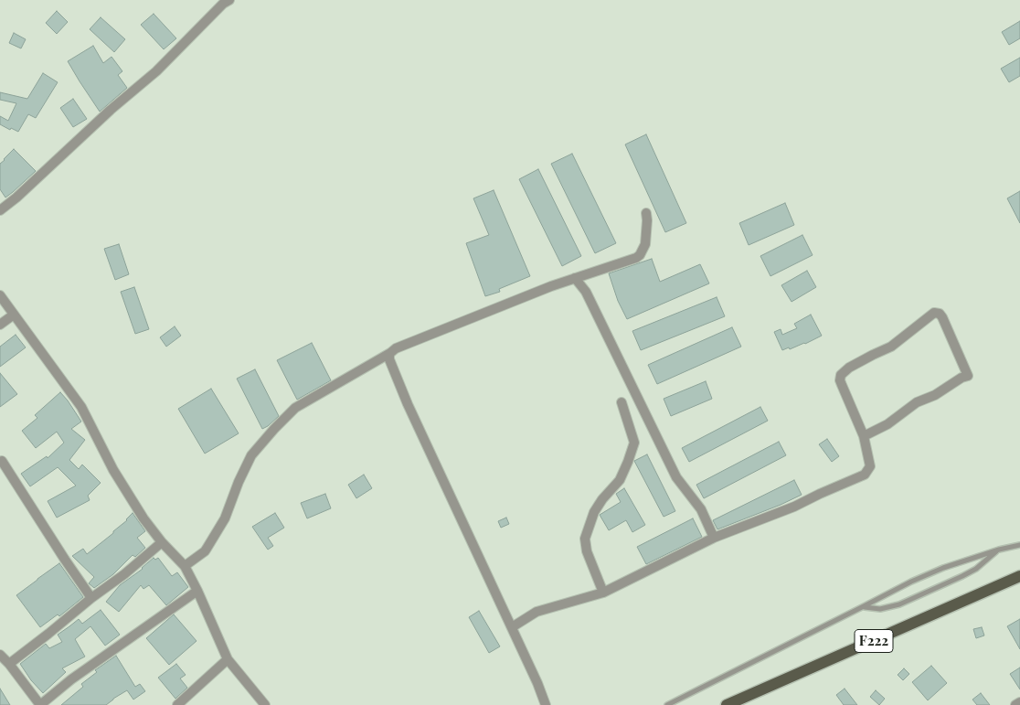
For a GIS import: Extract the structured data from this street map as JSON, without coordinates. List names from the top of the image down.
{
  "streets": {
    "main road": ["F222"]
  }
}
